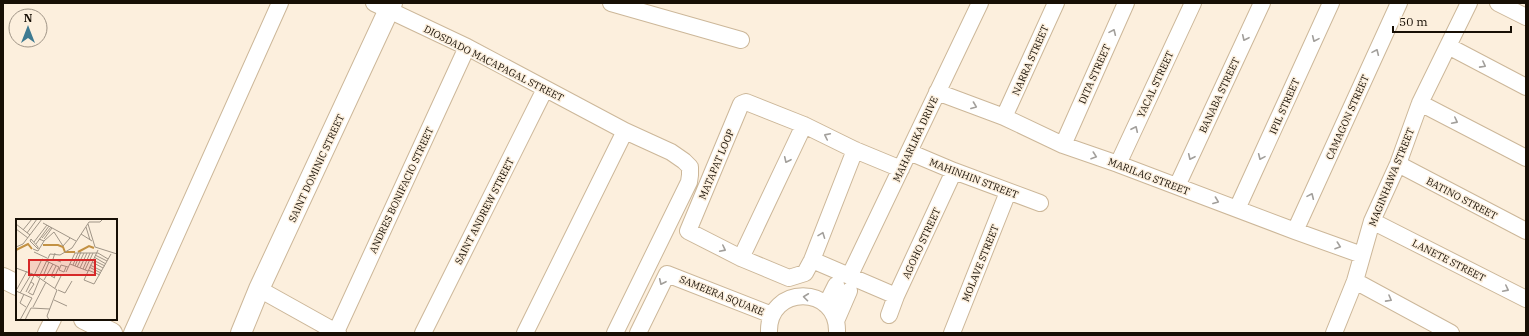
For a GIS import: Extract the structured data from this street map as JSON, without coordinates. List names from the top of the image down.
{
  "streets": {
    "street": [
      "NARRA STREET",
      "DIOSDADO MACAPAGAL STREET",
      "DITA STREET",
      "YACAL STREET",
      "BANABA STREET",
      "IPIL STREET",
      "CAMAGON STREET",
      "MAHARLIKA DRIVE",
      "MATAPAT LOOP",
      "SAINT DOMINIC STREET",
      "MARILAG STREET",
      "MAGINHAWA STREET",
      "MAHINHIN STREET",
      "ANDRES BONIFACIO STREET",
      "BATINO STREET",
      "SAINT ANDREW STREET",
      "AGOHO STREET",
      "LANETE STREET",
      "MOLAVE STREET",
      "SAMEERA SQUARE"
    ]
  },
  "crossings": [
    ["NARRA STREET", "MARILAG STREET"],
    ["DIOSDADO MACAPAGAL STREET", "SAINT DOMINIC STREET"],
    ["DIOSDADO MACAPAGAL STREET", "ANDRES BONIFACIO STREET"],
    ["DIOSDADO MACAPAGAL STREET", "SAINT ANDREW STREET"],
    ["DITA STREET", "MARILAG STREET"],
    ["YACAL STREET", "MARILAG STREET"],
    ["BANABA STREET", "MARILAG STREET"],
    ["IPIL STREET", "MARILAG STREET"],
    ["CAMAGON STREET", "MARILAG STREET"],
    ["MAHARLIKA DRIVE", "MATAPAT LOOP"],
    ["MAHARLIKA DRIVE", "MARILAG STREET"],
    ["MAHARLIKA DRIVE", "MAHINHIN STREET"],
    ["MARILAG STREET", "MAGINHAWA STREET"],
    ["MAGINHAWA STREET", "BATINO STREET"],
    ["MAGINHAWA STREET", "LANETE STREET"],
    ["MAHINHIN STREET", "AGOHO STREET"],
    ["MAHINHIN STREET", "MOLAVE STREET"]
  ],
  "one_way": [
    "DITA STREET",
    "YACAL STREET",
    "BANABA STREET",
    "IPIL STREET",
    "CAMAGON STREET",
    "MARILAG STREET"
  ],
  "scale_bar": "50 m",
  "north": "top"
}
